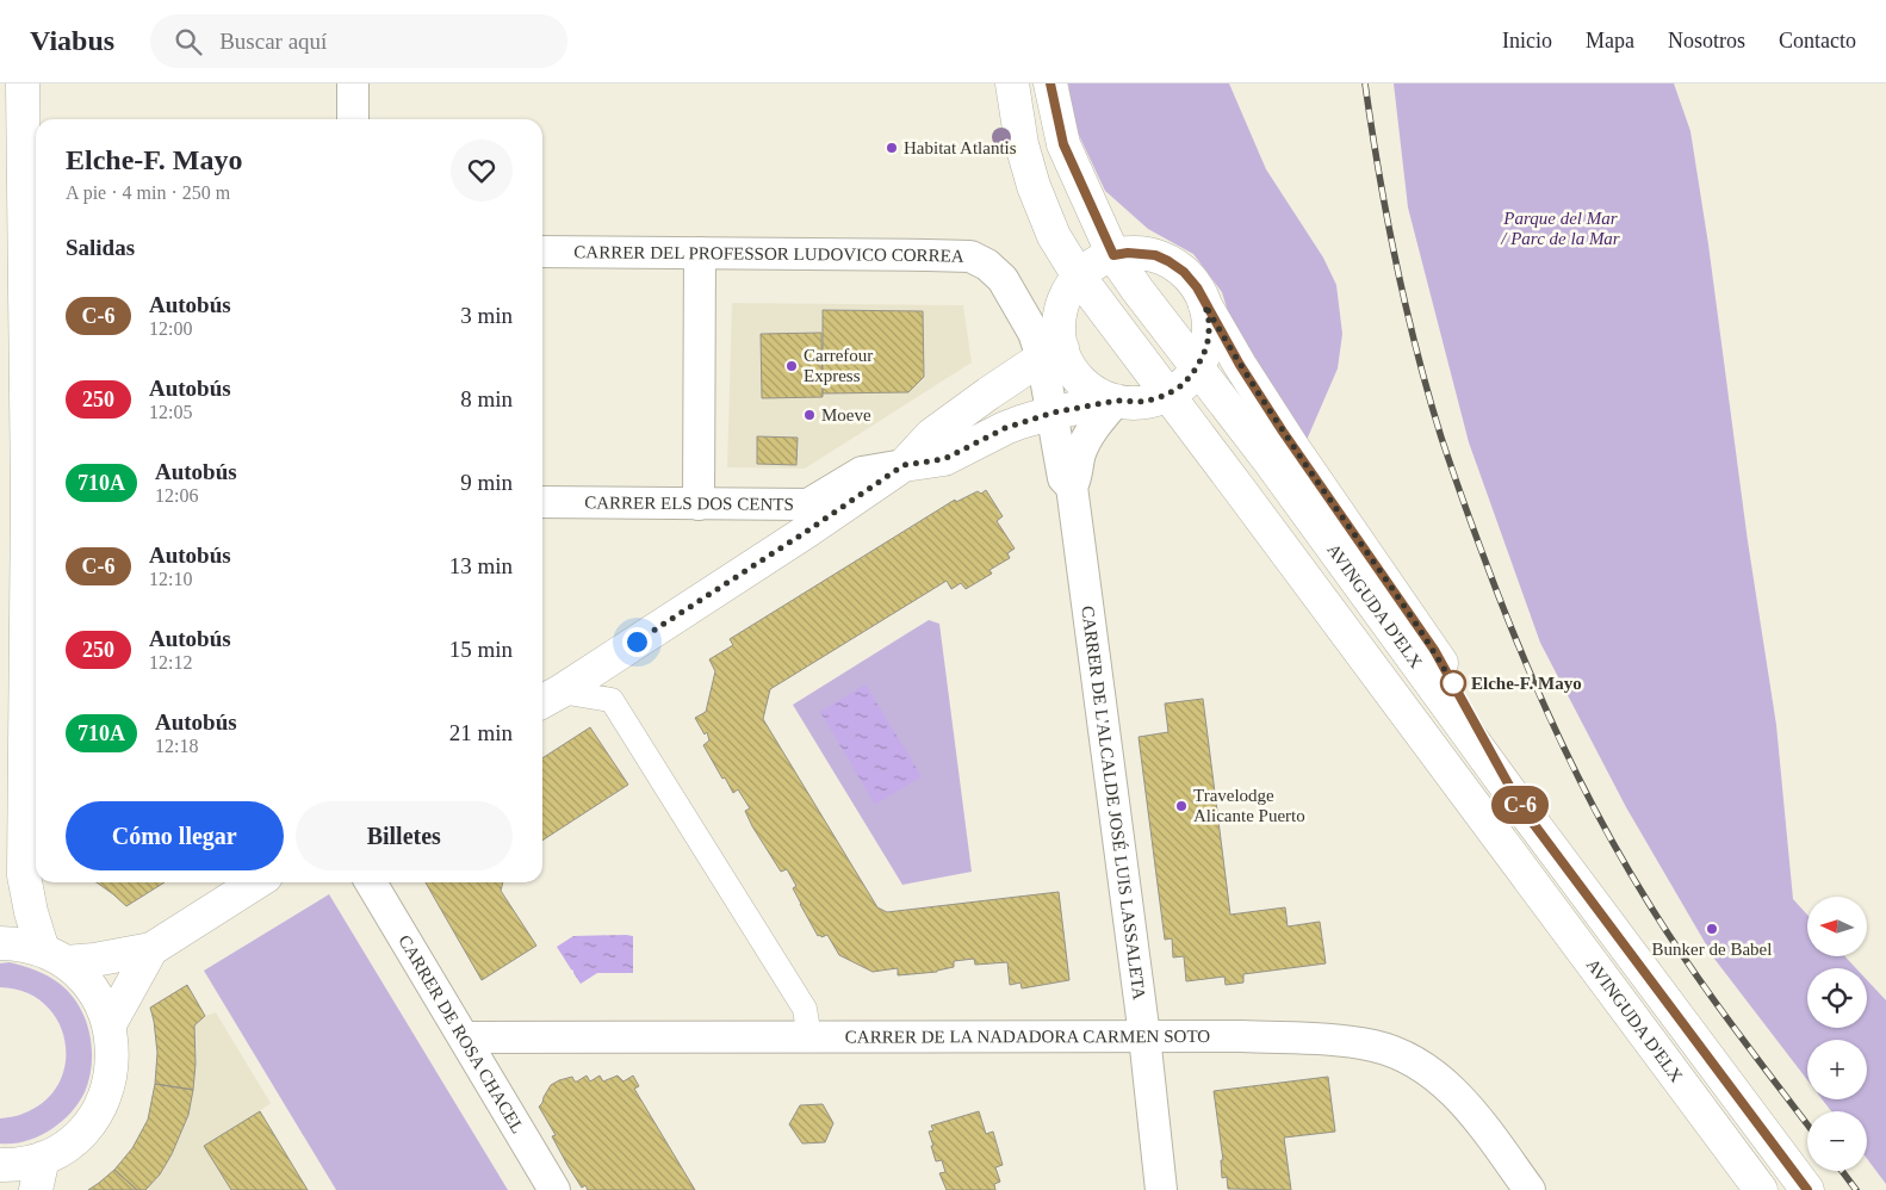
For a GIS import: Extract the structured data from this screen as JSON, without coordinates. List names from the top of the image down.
{
  "streets": {
    "main road": ["AVINGUDA D'ELX"],
    "street": [
      "CARRER DEL PROFESSOR LUDOVICO CORREA",
      "CARRER ELS DOS CENTS",
      "CARRER DE L'ALCALDE JOSÉ LUIS LASSALETA",
      "CARRER DE ROSA CHACEL",
      "CARRER DE LA NADADORA CARMEN SOTO"
    ]
  },
  "crossings": [
    ["CARRER DEL PROFESSOR LUDOVICO CORREA", "CARRER DE L'ALCALDE JOSÉ LUIS LASSALETA"],
    ["CARRER DE L'ALCALDE JOSÉ LUIS LASSALETA", "CARRER DE LA NADADORA CARMEN SOTO"],
    ["CARRER DE ROSA CHACEL", "CARRER DE LA NADADORA CARMEN SOTO"]
  ],
  "parks": ["Parque del Mar / Parc de la Mar"],
  "places": [
    "Habitat Atlantis",
    "Carrefour Express",
    "Moeve",
    "Elche-F. Mayo",
    "Travelodge Alicante Puerto",
    "Bunker de Babel"
  ],
  "lines": ["bus line C-6"],
  "north": "left",
  "page": {
    "header": "Viabus",
    "search": "Buscar aquí",
    "nav": [
      "Inicio",
      "Mapa",
      "Nosotros",
      "Contacto"
    ],
    "on_map": "C-6",
    "heading": [
      ["Elche-F. Mayo", "A pie · 4 min · 250 m"],
      "Salidas"
    ],
    "list": [
      {
        "mark": "C-6",
        "name": "Autobús",
        "note": "12:00",
        "value": "3 min"
      },
      {
        "mark": "250",
        "name": "Autobús",
        "note": "12:05",
        "value": "8 min"
      },
      {
        "mark": "710A",
        "name": "Autobús",
        "note": "12:06",
        "value": "9 min"
      },
      {
        "mark": "C-6",
        "name": "Autobús",
        "note": "12:10",
        "value": "13 min"
      },
      {
        "mark": "250",
        "name": "Autobús",
        "note": "12:12",
        "value": "15 min"
      },
      {
        "mark": "710A",
        "name": "Autobús",
        "note": "12:18",
        "value": "21 min"
      }
    ],
    "buttons": ["Cómo llegar", "Billetes"],
    "map_buttons": ["+", "−"]
  }
}
